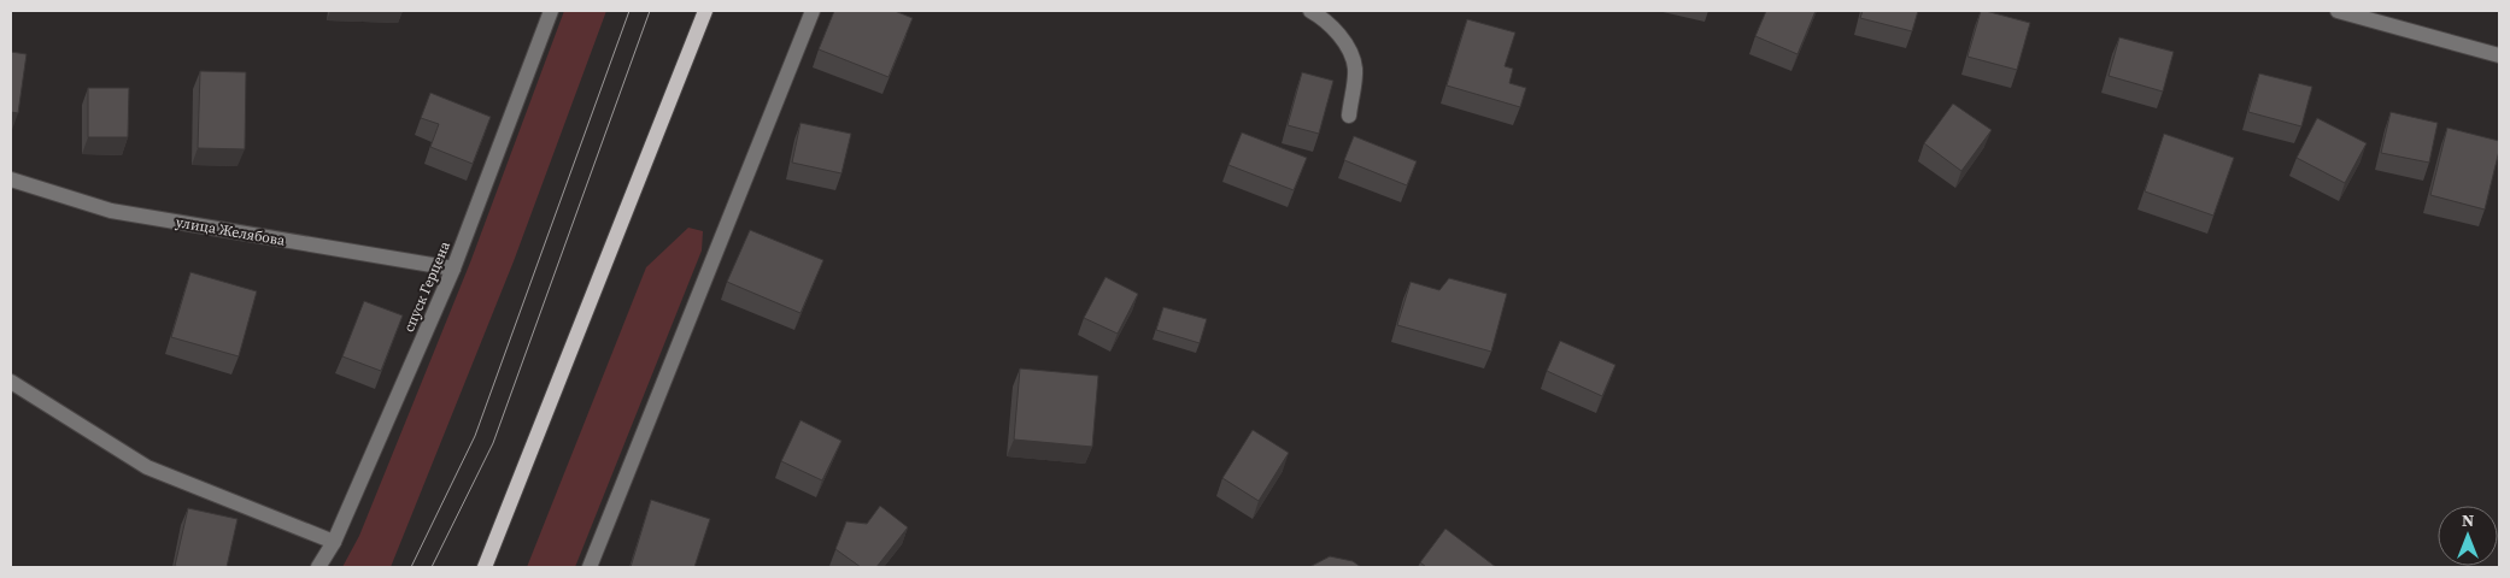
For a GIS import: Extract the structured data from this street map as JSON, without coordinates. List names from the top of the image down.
{
  "streets": {
    "street": ["улица Желябова", "спуск Герцена"]
  },
  "crossings": [
    ["улица Желябова", "спуск Герцена"]
  ],
  "north": "top"
}
